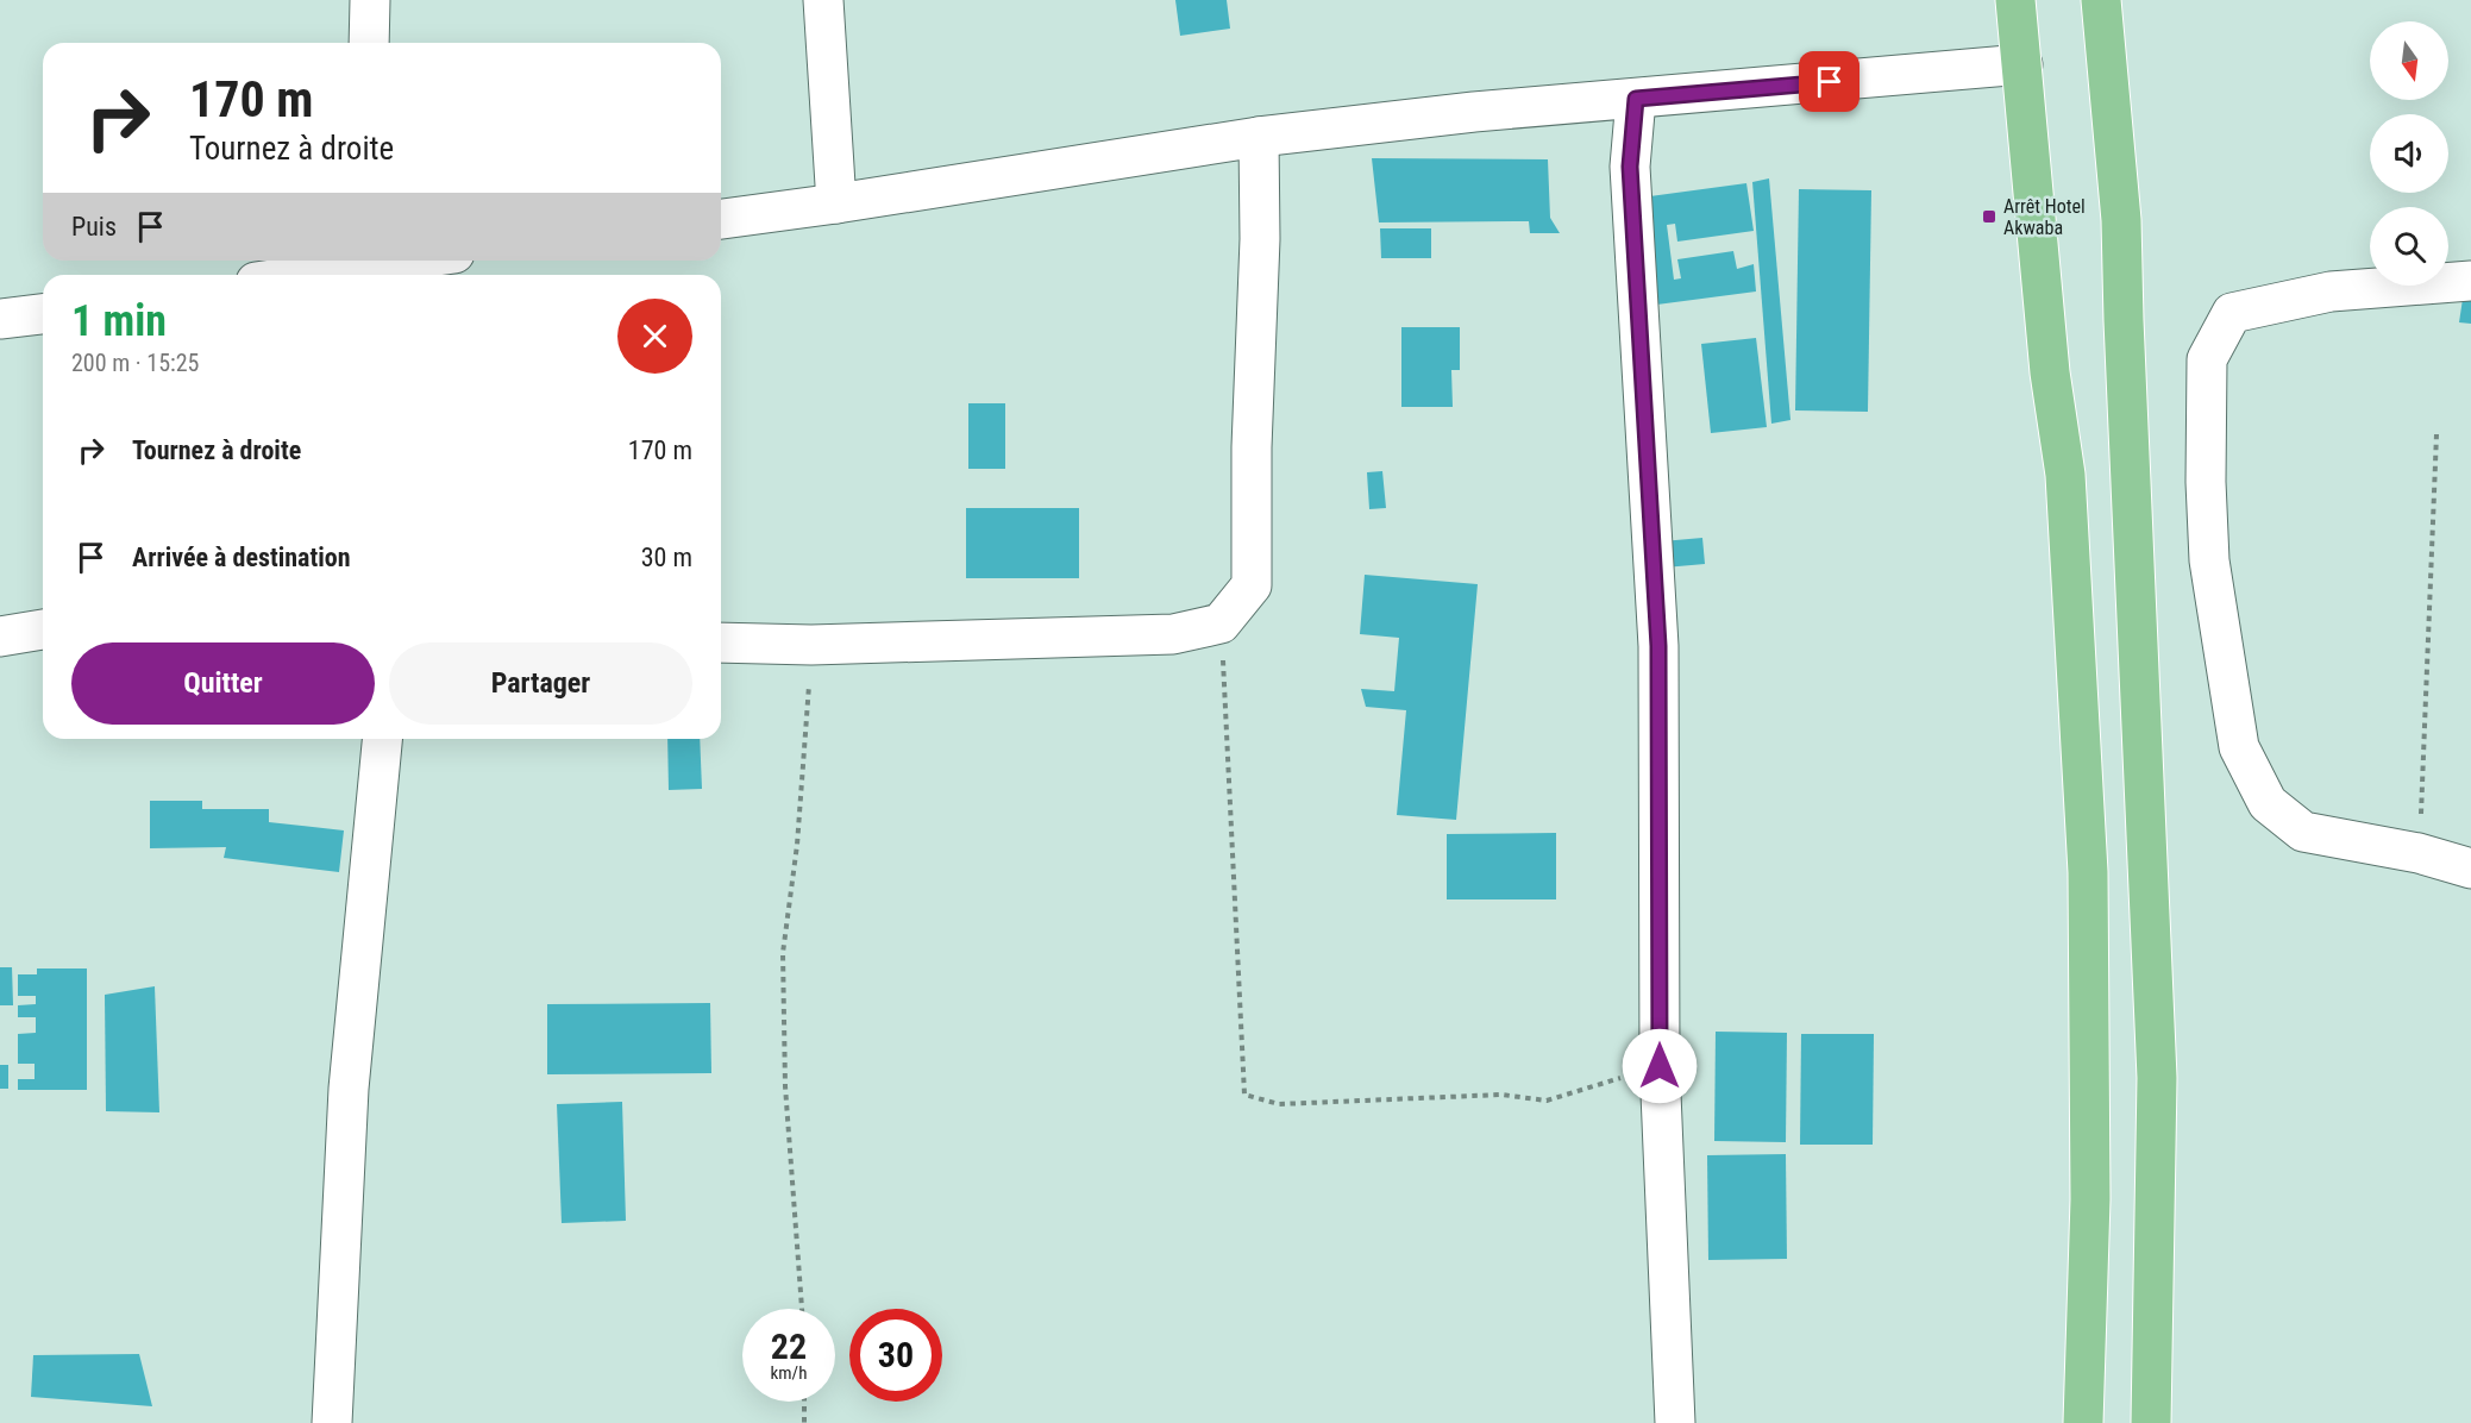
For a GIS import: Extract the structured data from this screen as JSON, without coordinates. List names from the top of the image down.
{
  "places": {
    "transit": ["Arrêt Hotel Akwaba"]
  },
  "north": "bottom",
  "page": {
    "turn": ["170 m", "Tournez à droite"],
    "then": "Puis",
    "heading": ["1 min", "200 m · 15:25"],
    "list": [
      {
        "name": "Tournez à droite",
        "value": "170 m"
      },
      {
        "name": "Arrivée à destination",
        "value": "30 m"
      }
    ],
    "buttons": ["Quitter", "Partager"],
    "speed": "22 km/h",
    "limit": "30"
  }
}
